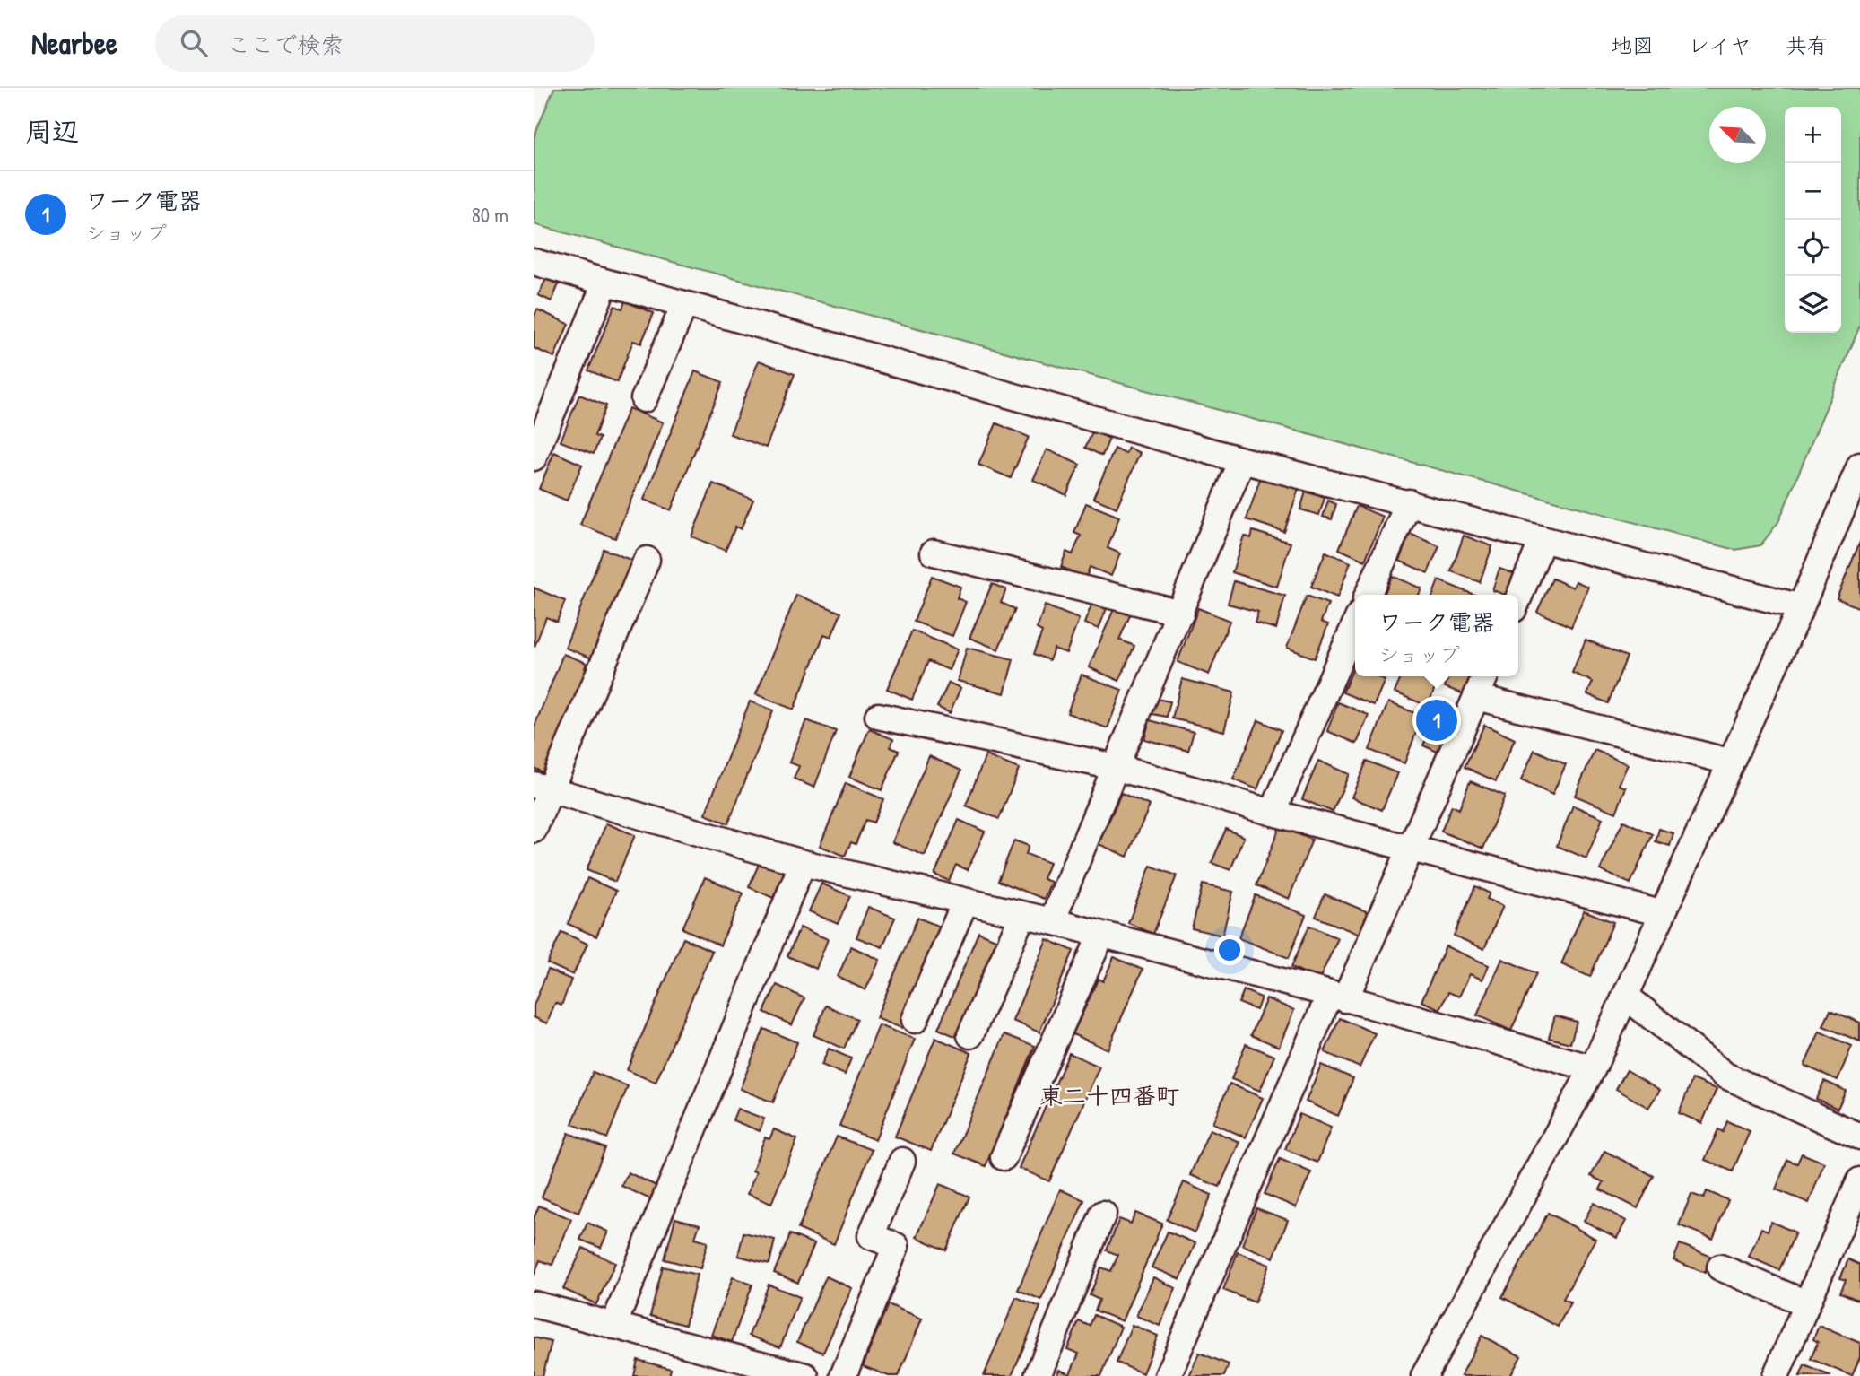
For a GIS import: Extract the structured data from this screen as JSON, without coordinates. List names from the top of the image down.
{
  "districts": ["東二十四番町"],
  "north": "top left",
  "page": {
    "header": "Nearbee",
    "search": "ここで検索",
    "nav": ["地図", "レイヤ", "共有"],
    "heading": "周辺",
    "map_buttons": ["+", "−"],
    "list": [
      {
        "mark": "1",
        "name": "ワーク電器",
        "note": "ショップ",
        "value": "80 m"
      }
    ],
    "popup": ["ワーク電器", "ショップ"],
    "pins": "1"
  }
}
